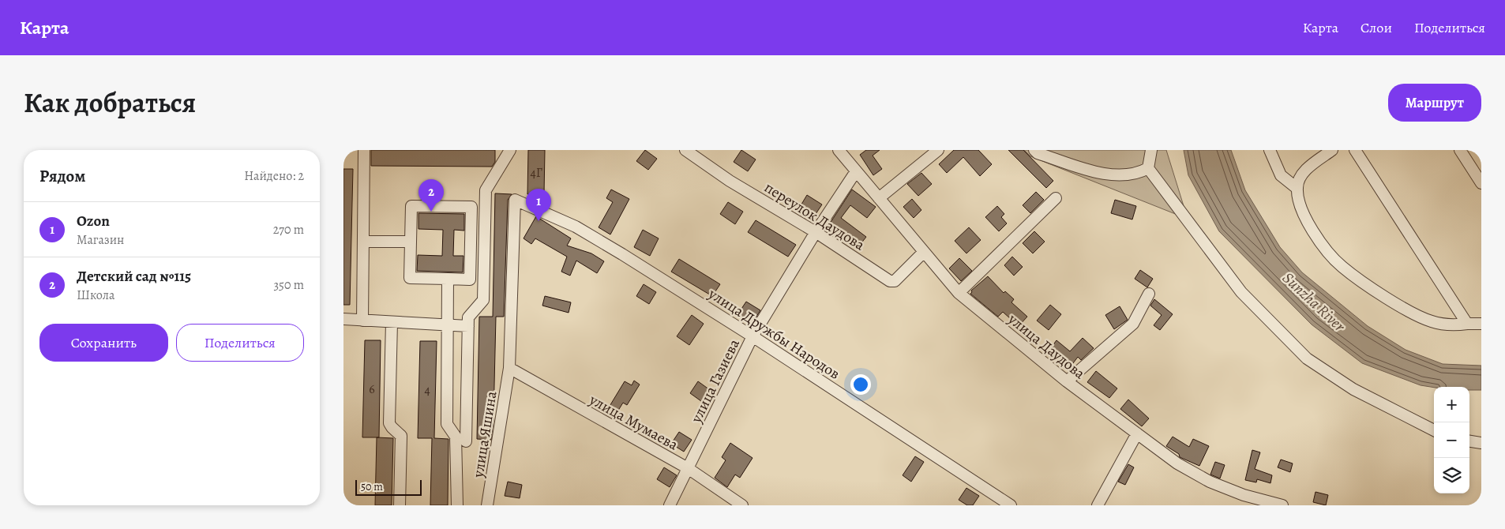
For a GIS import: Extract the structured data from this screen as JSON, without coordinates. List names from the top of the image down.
{
  "streets": {
    "street": [
      "переулок Даудова",
      "улица Дружбы Народов",
      "улица Даудова",
      "улица Газиева",
      "улица Мумаева",
      "улица Яшина"
    ]
  },
  "crossings": [
    ["переулок Даудова", "улица Даудова"],
    ["переулок Даудова", "улица Газиева"],
    ["улица Дружбы Народов", "улица Газиева"],
    ["улица Дружбы Народов", "улица Яшина"],
    ["улица Даудова", "улица Газиева"],
    ["улица Газиева", "улица Мумаева"],
    ["улица Мумаева", "улица Яшина"]
  ],
  "water": ["Sunzha River"],
  "house_numbers": ["4Г", "6", "4"],
  "scale_bar": "50 m",
  "page": {
    "header": "Карта",
    "nav": ["Карта", "Слои", "Поделиться"],
    "title": "Как добраться",
    "buttons": [
      "Маршрут",
      ["Сохранить", "Поделиться"]
    ],
    "heading": ["Рядом", "Найдено: 2"],
    "pins": ["2", "1"],
    "list": [
      {
        "mark": "1",
        "name": "Ozon",
        "note": "Магазин",
        "value": "270 m"
      },
      {
        "mark": "2",
        "name": "Детский сад №115",
        "note": "Школа",
        "value": "350 m"
      }
    ],
    "map_buttons": ["+", "−"],
    "scale": "50 m"
  }
}
